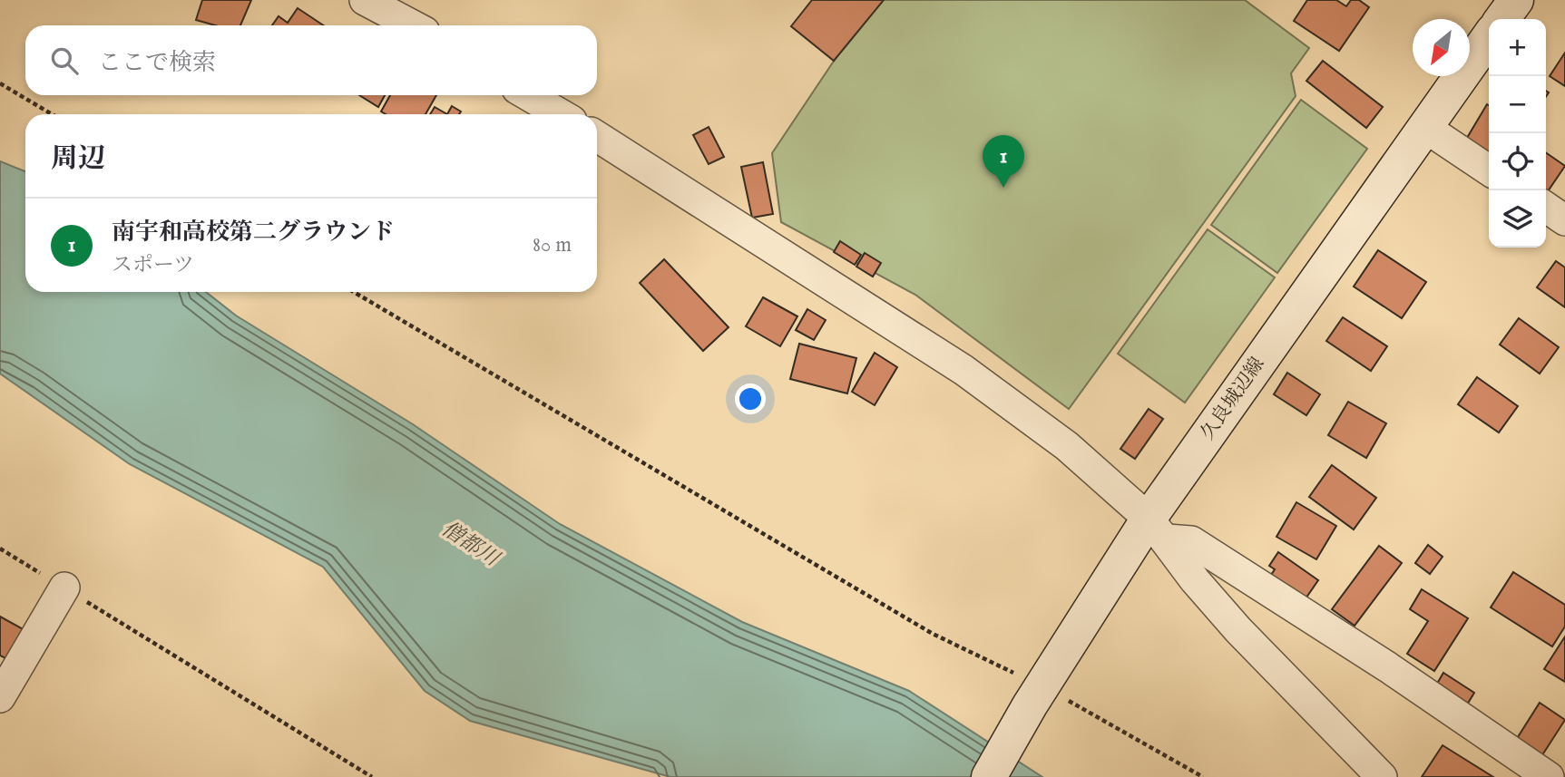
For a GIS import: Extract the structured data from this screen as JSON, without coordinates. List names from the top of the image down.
{
  "streets": {
    "main road": ["久良城辺線"]
  },
  "water": ["僧都川"],
  "north": "bottom left",
  "page": {
    "map_buttons": ["+", "−"],
    "search": "ここで検索",
    "heading": "周辺",
    "pins": "1",
    "list": [
      {
        "mark": "1",
        "name": "南宇和高校第二グラウンド",
        "note": "スポーツ",
        "value": "80 m"
      }
    ]
  }
}
